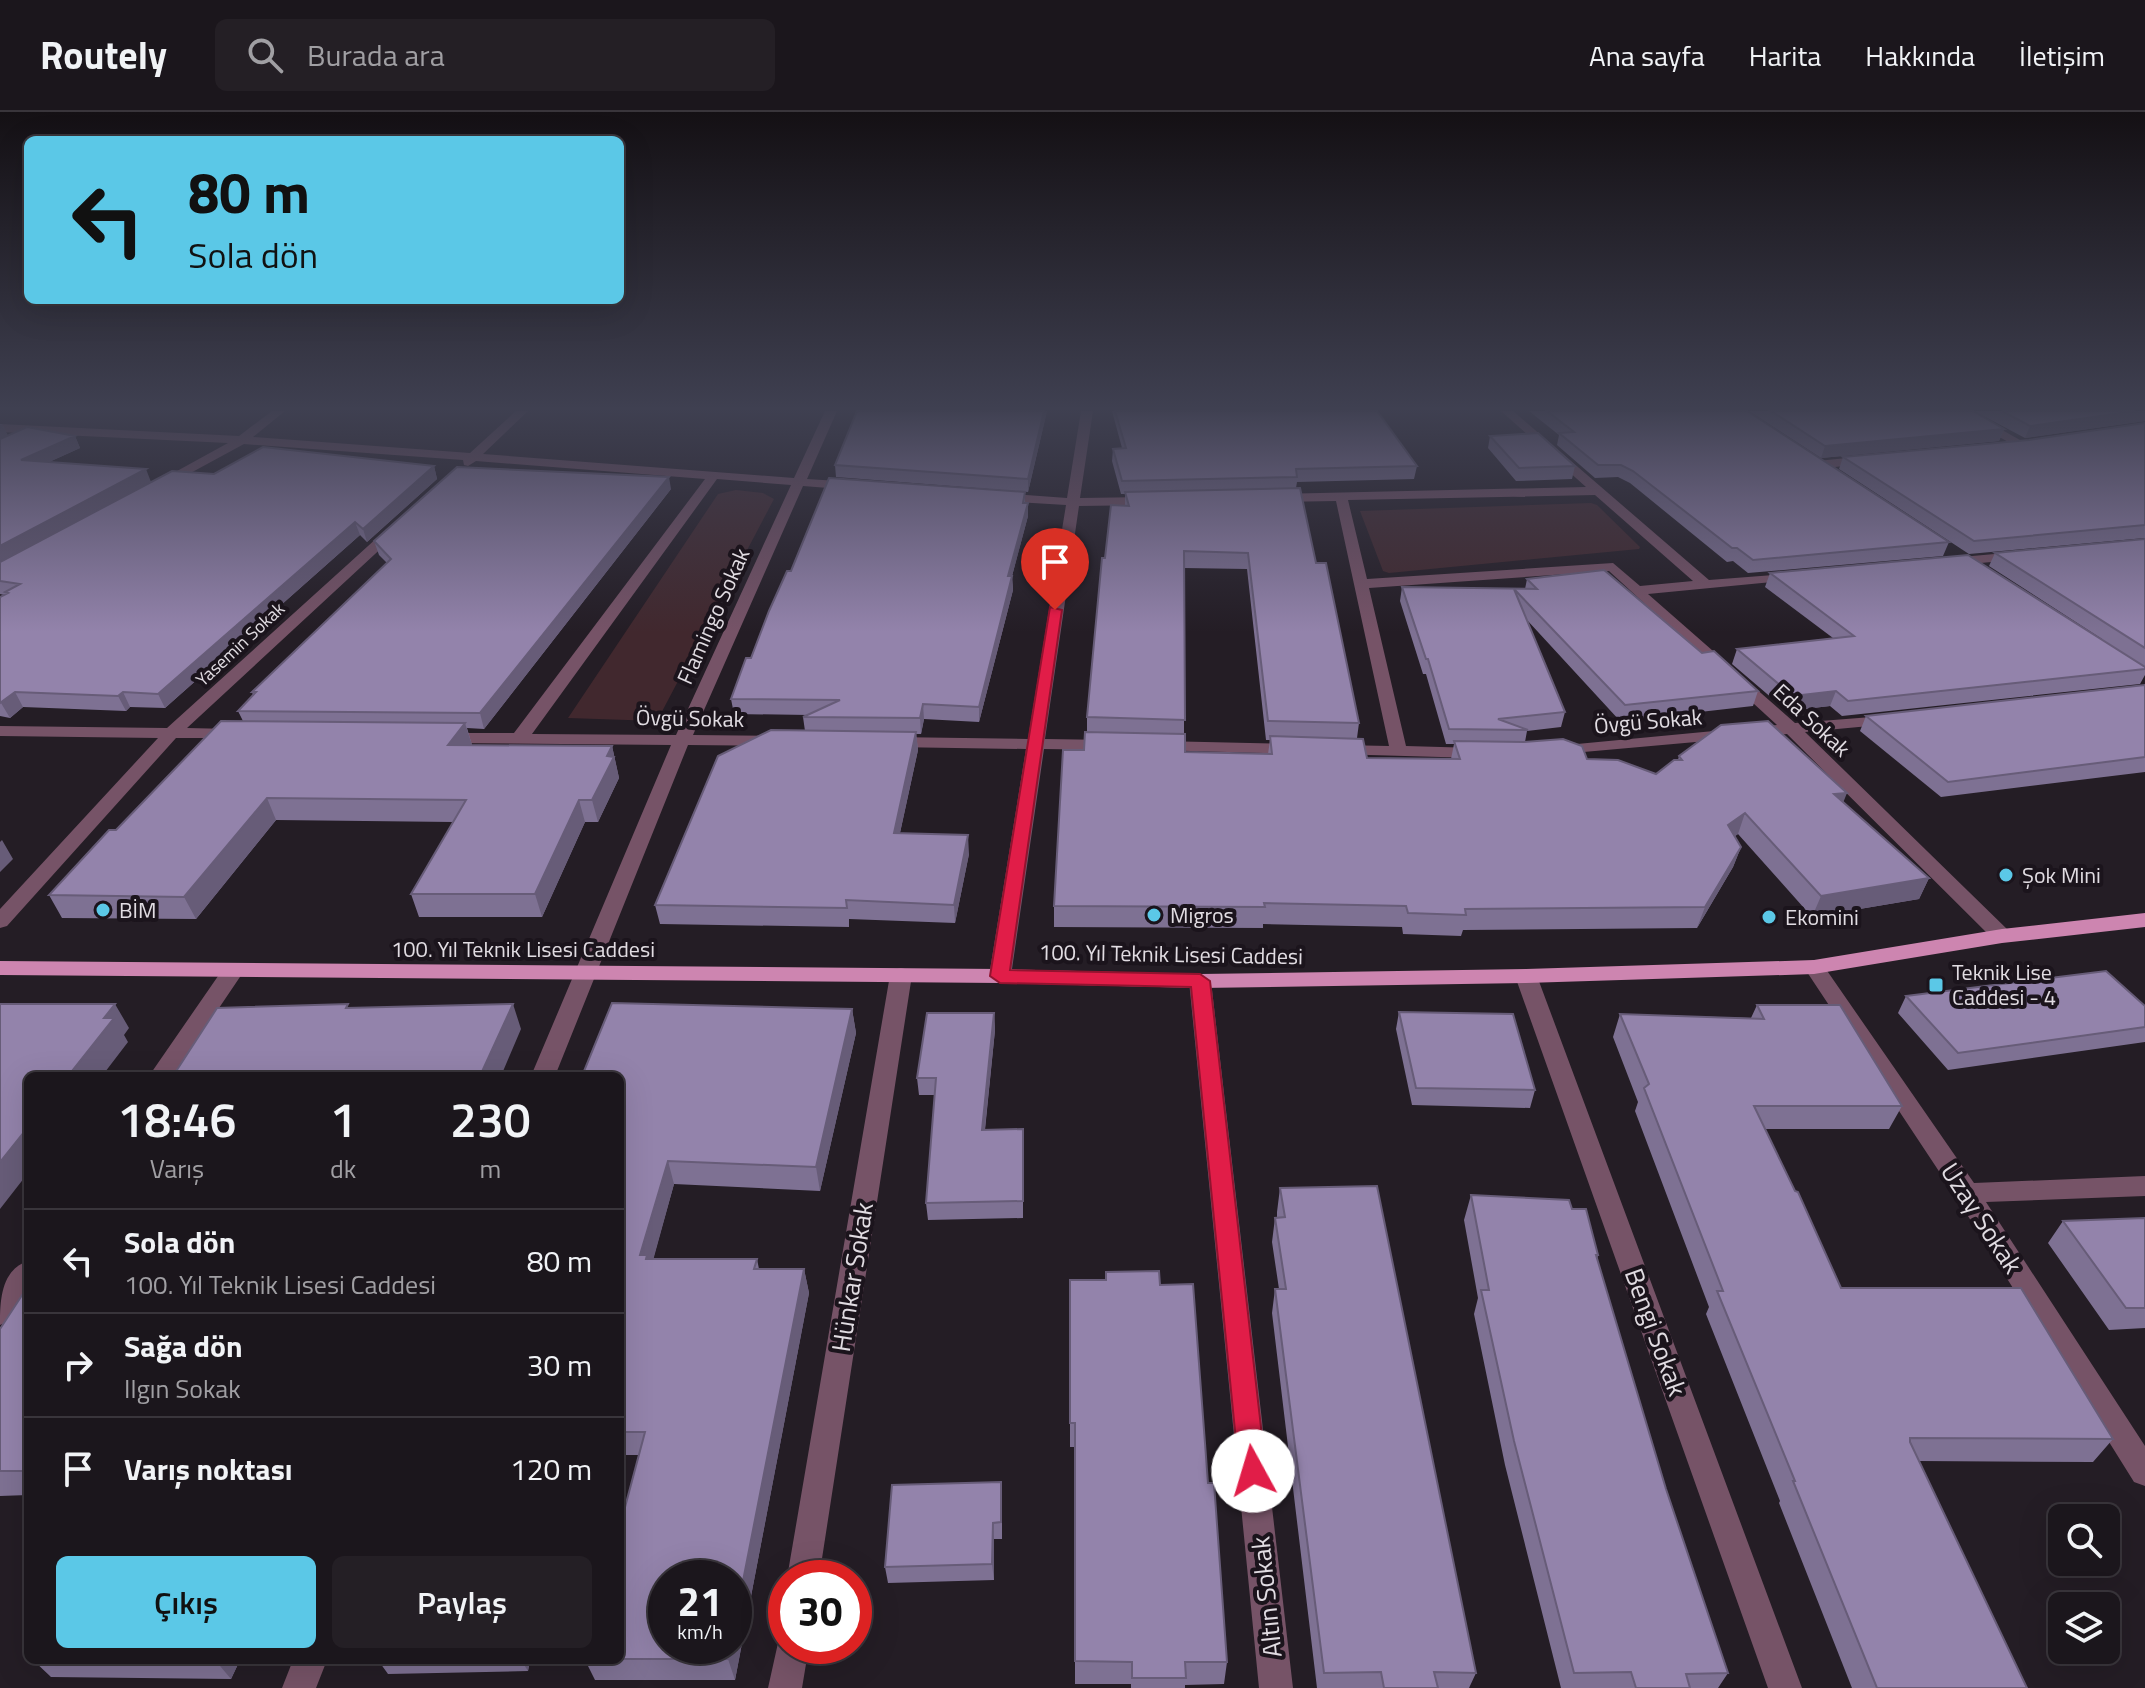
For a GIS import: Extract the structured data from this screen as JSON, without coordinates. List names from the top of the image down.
{
  "streets": {
    "main road": ["100. Yıl Teknik Lisesi Caddesi"],
    "street": [
      "Flamingo Sokak",
      "Yasemin Sokak",
      "Övgü Sokak",
      "Eda Sokak",
      "Uzay Sokak",
      "Hünkar Sokak",
      "Bengi Sokak",
      "Altın Sokak"
    ]
  },
  "crossings": [
    ["Flamingo Sokak", "Övgü Sokak"],
    ["Flamingo Sokak", "100. Yıl Teknik Lisesi Caddesi"],
    ["Övgü Sokak", "Eda Sokak"],
    ["Eda Sokak", "100. Yıl Teknik Lisesi Caddesi"],
    ["100. Yıl Teknik Lisesi Caddesi", "Uzay Sokak"],
    ["100. Yıl Teknik Lisesi Caddesi", "Hünkar Sokak"],
    ["100. Yıl Teknik Lisesi Caddesi", "Bengi Sokak"],
    ["100. Yıl Teknik Lisesi Caddesi", "Altın Sokak"]
  ],
  "places": {
    "other": [
      "Şok Mini",
      "BİM",
      "Migros",
      "Ekomini"
    ],
    "transit": ["Teknik Lise Caddesi - 4"]
  },
  "page": {
    "header": "Routely",
    "search": "Burada ara",
    "nav": [
      "Ana sayfa",
      "Harita",
      "Hakkında",
      "İletişim"
    ],
    "turn": ["80 m", "Sola dön"],
    "eta": [
      "18:46",
      "Varış",
      "1",
      "dk",
      "230",
      "m"
    ],
    "list": [
      {
        "name": "Sola dön",
        "note": "100. Yıl Teknik Lisesi Caddesi",
        "value": "80 m"
      },
      {
        "name": "Sağa dön",
        "note": "Ilgın Sokak",
        "value": "30 m"
      },
      {
        "name": "Varış noktası",
        "value": "120 m"
      }
    ],
    "buttons": ["Çıkış", "Paylaş"],
    "speed": "21 km/h",
    "limit": "30"
  }
}
